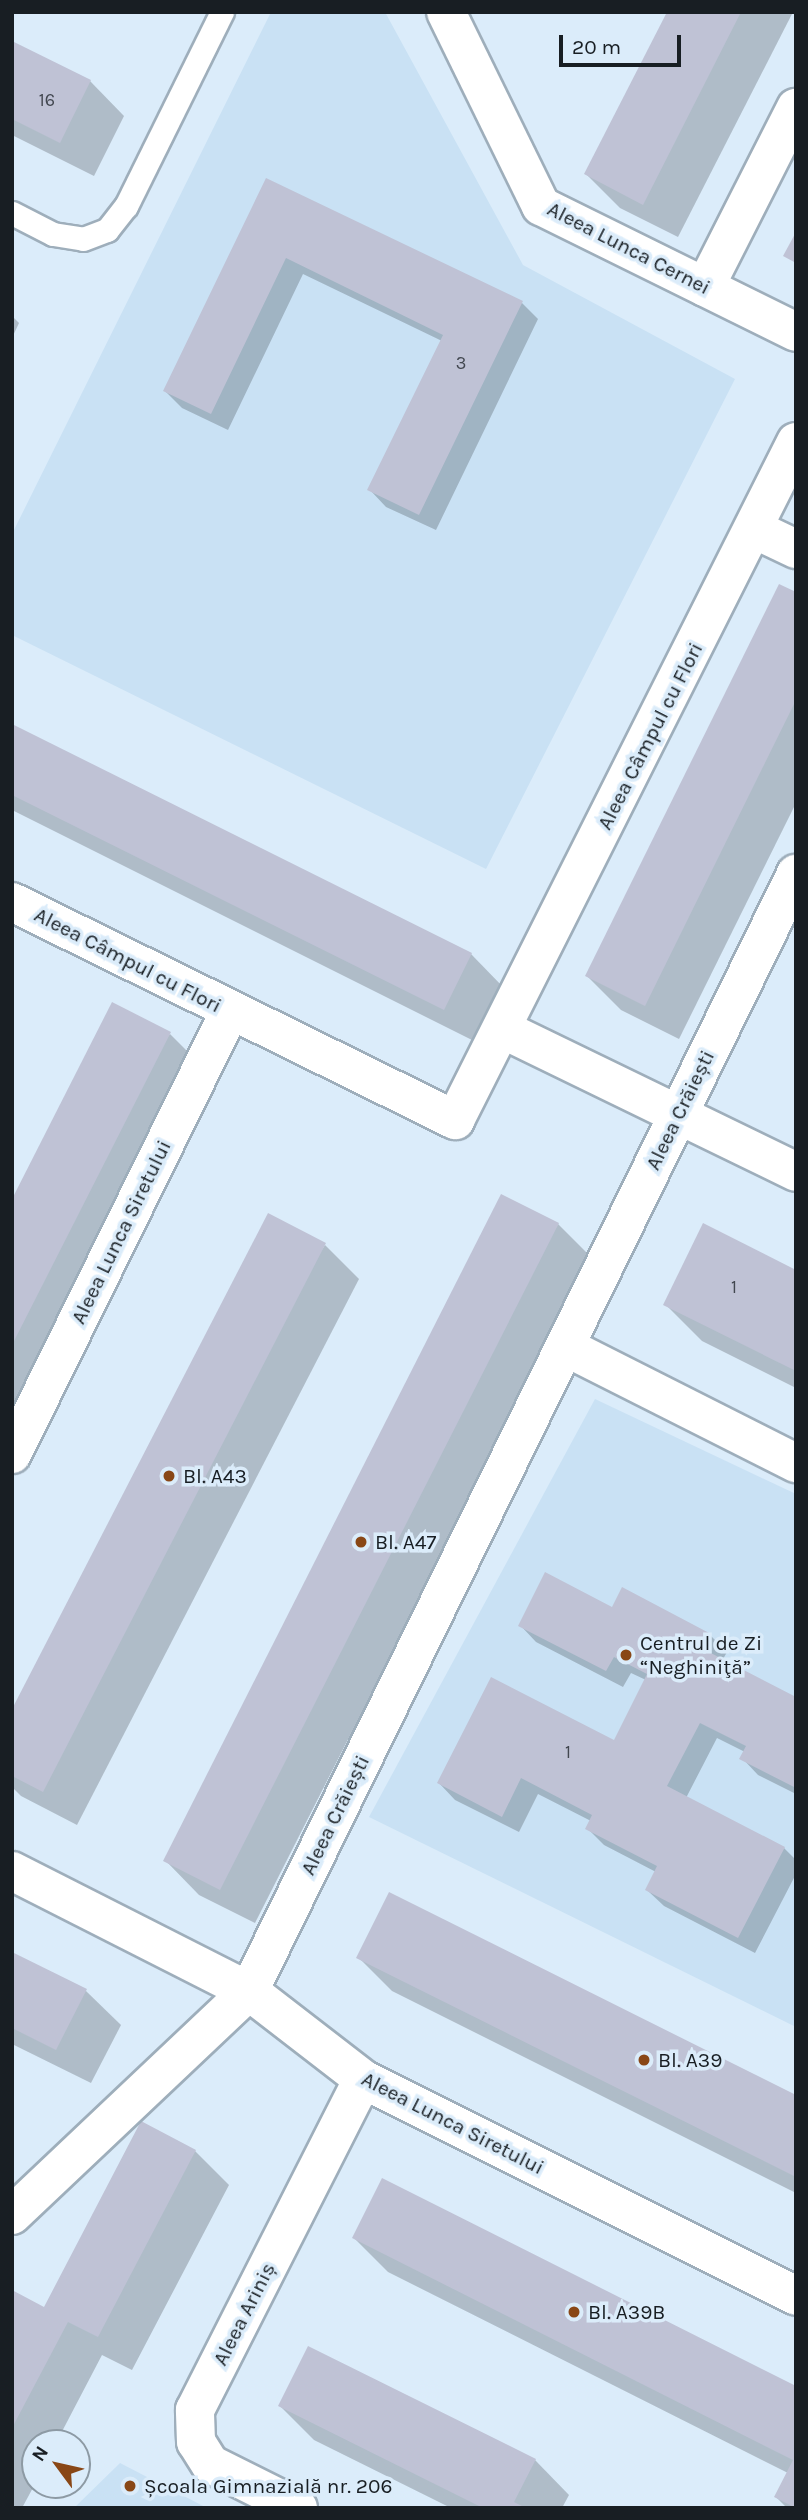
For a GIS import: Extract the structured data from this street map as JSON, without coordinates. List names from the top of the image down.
{
  "streets": {
    "street": [
      "Aleea Lunca Cernei",
      "Aleea Câmpul cu Flori",
      "Aleea Crăiești",
      "Aleea Lunca Siretului",
      "Aleea Ariniș"
    ]
  },
  "crossings": [
    ["Aleea Câmpul cu Flori", "Aleea Lunca Siretului"],
    ["Aleea Crăiești", "Aleea Lunca Siretului"],
    ["Aleea Lunca Siretului", "Aleea Ariniș"]
  ],
  "places": [
    "Bl. A43",
    "Bl. A47",
    "Centrul de Zi “Neghiniţă”",
    "Bl. A39",
    "Bl. A39B",
    "Școala Gimnazială nr. 206"
  ],
  "house_numbers": [
    "16",
    "3",
    "1",
    "1"
  ],
  "scale_bar": "20 m",
  "north": "top left"
}
